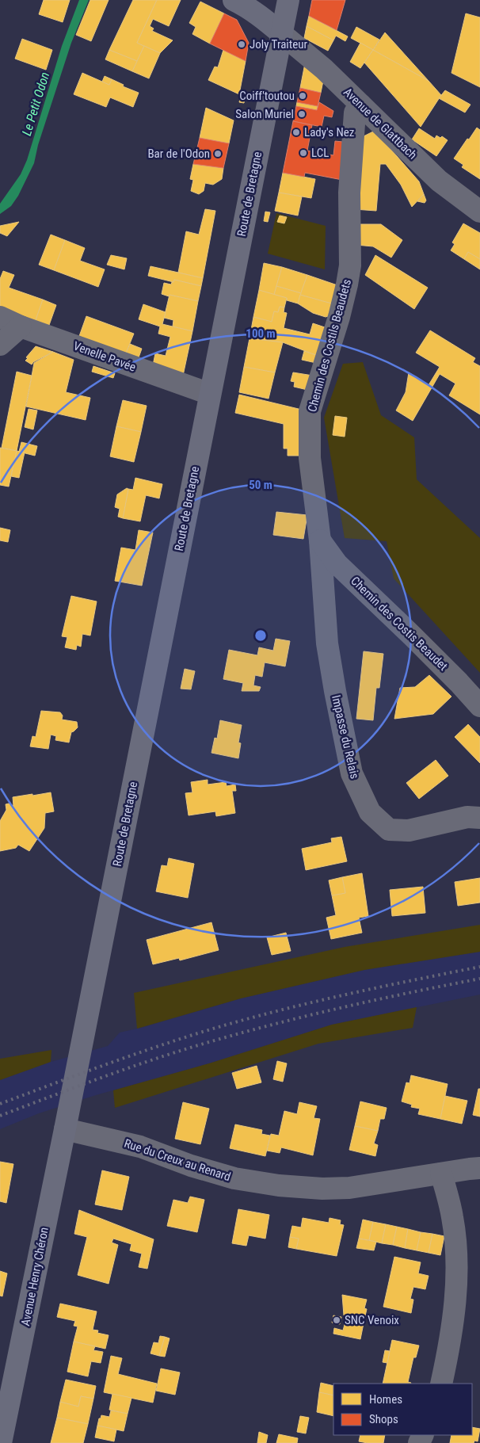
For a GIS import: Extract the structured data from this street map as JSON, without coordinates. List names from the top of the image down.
{
  "streets": {
    "main road": ["Route de Bretagne", "Avenue Henry Chéron"],
    "street": [
      "Avenue de Glattbach",
      "Chemin des Costils Beaudets",
      "Venelle Pavée",
      "Chemin des Costis Beaudet",
      "Impasse du Relais",
      "Rue du Creux au Renard"
    ]
  },
  "crossings": [
    ["Avenue de Glattbach", "Route de Bretagne"],
    ["Avenue de Glattbach", "Chemin des Costils Beaudets"],
    ["Route de Bretagne", "Venelle Pavée"],
    ["Route de Bretagne", "Rue du Creux au Renard"],
    ["Route de Bretagne", "Avenue Henry Chéron"],
    ["Chemin des Costils Beaudets", "Chemin des Costis Beaudet"],
    ["Chemin des Costils Beaudets", "Impasse du Relais"],
    ["Chemin des Costis Beaudet", "Impasse du Relais"],
    ["Rue du Creux au Renard", "Avenue Henry Chéron"]
  ],
  "water": ["Le Petit Odon"],
  "places": [
    "Joly Traiteur",
    "Coiff'toutou",
    "Salon Muriel",
    "Lady's Nez",
    "LCL",
    "Bar de l'Odon",
    "SNC Venoix"
  ],
  "legend": ["Homes", "Shops"],
  "rings": ["100 m", "50 m"]
}
